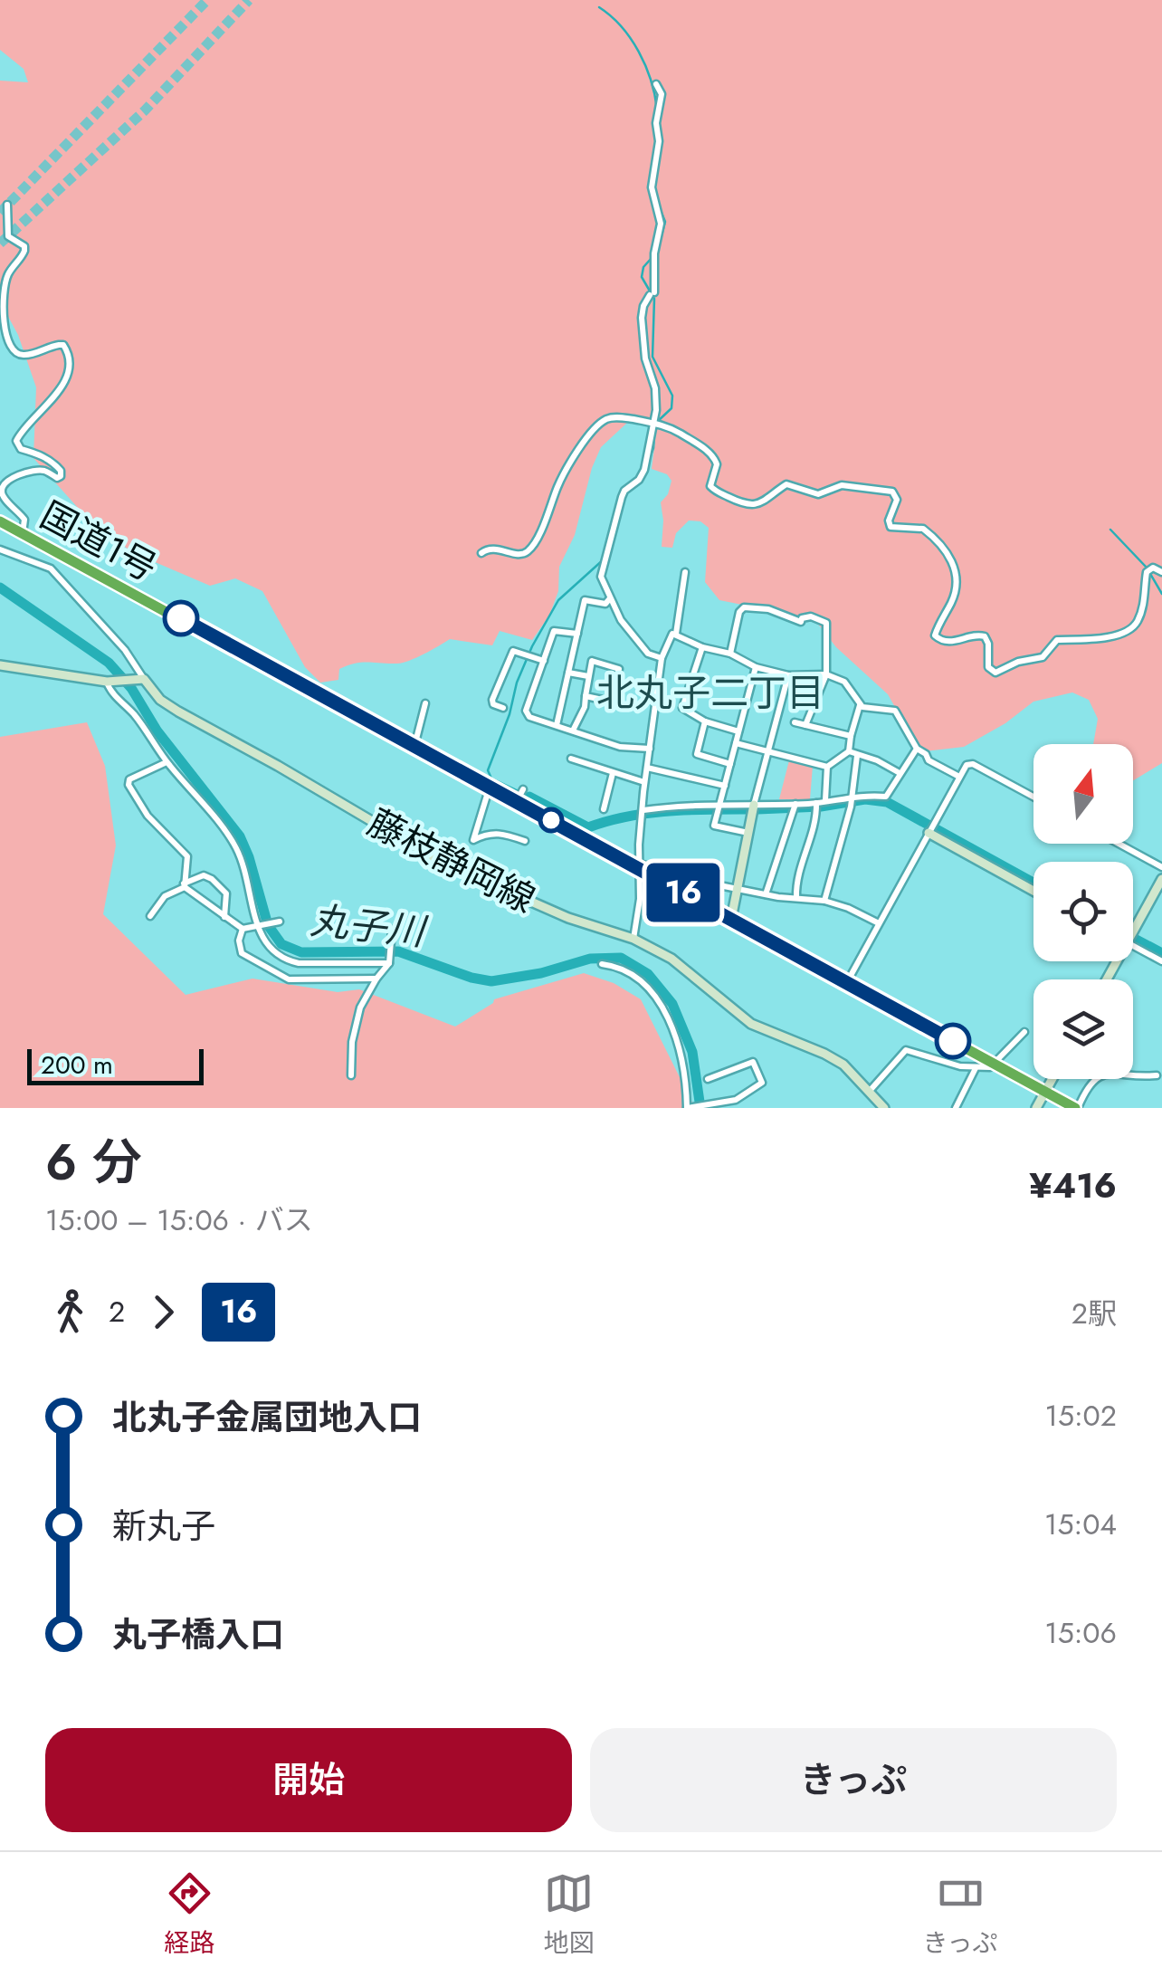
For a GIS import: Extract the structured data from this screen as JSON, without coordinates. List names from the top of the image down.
{
  "streets": {
    "highway": ["国道1号"],
    "main road": ["藤枝静岡線"]
  },
  "districts": ["北丸子二丁目"],
  "water": ["丸子川"],
  "lines": ["bus line 16"],
  "scale_bar": "200 m",
  "north": "top",
  "page": {
    "on_map": "16",
    "scale": "200 m",
    "heading": ["6 分", "15:00 – 15:06 · バス", "¥416"],
    "legs": ["2", "16", "2駅"],
    "list": [
      {
        "name": "北丸子金属団地入口",
        "value": "15:02"
      },
      {
        "name": "新丸子",
        "value": "15:04"
      },
      {
        "name": "丸子橋入口",
        "value": "15:06"
      }
    ],
    "buttons": ["開始", "きっぷ"],
    "tabs": ["経路", "地図", "きっぷ"]
  }
}
